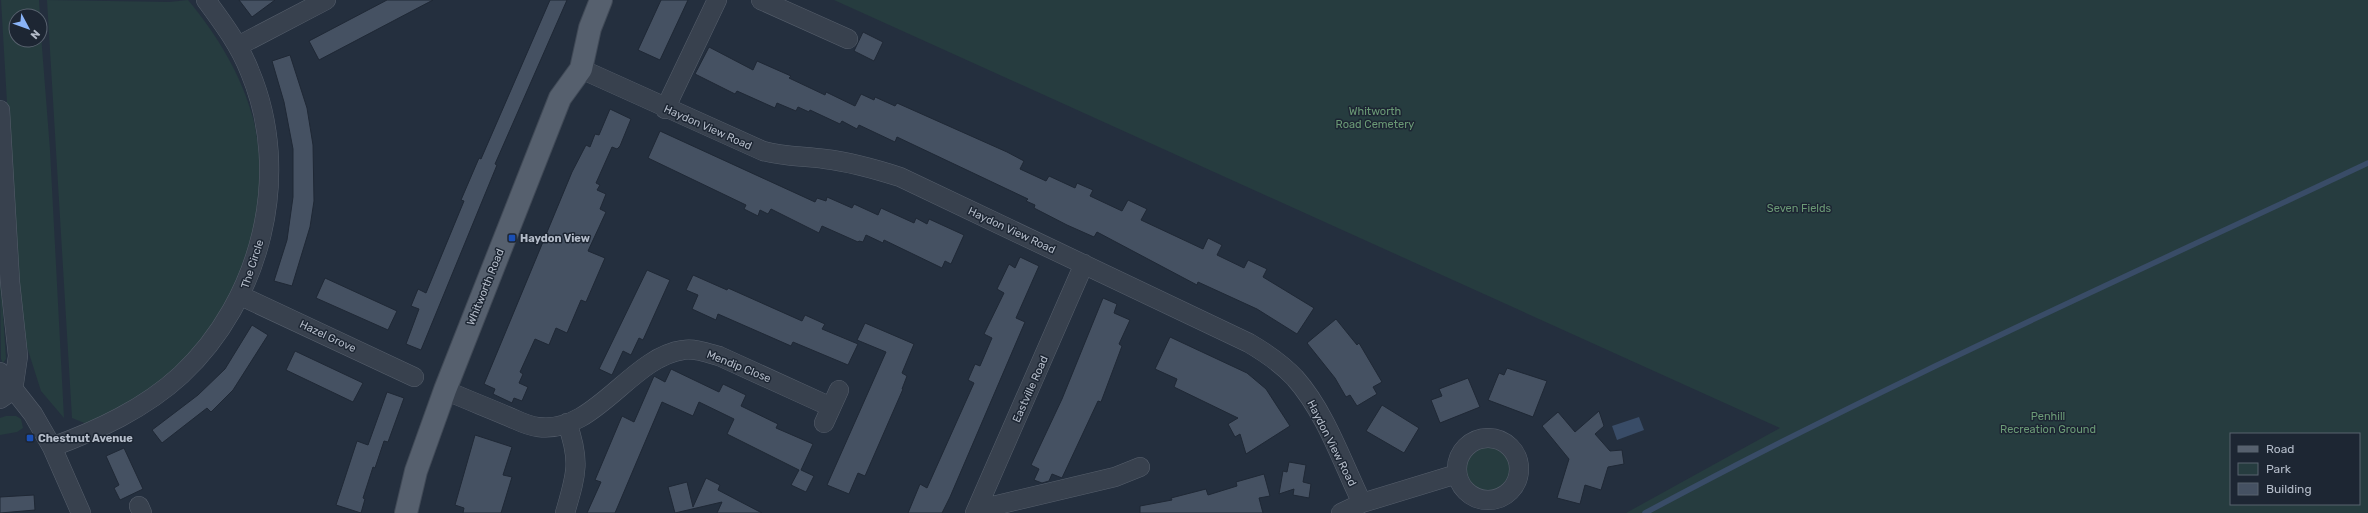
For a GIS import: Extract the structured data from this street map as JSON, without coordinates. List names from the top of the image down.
{
  "streets": {
    "main road": ["Whitworth Road"],
    "street": [
      "Haydon View Road",
      "The Circle",
      "Hazel Grove",
      "Mendip Close",
      "Eastville Road"
    ]
  },
  "crossings": [
    ["Haydon View Road", "Whitworth Road"],
    ["Haydon View Road", "Eastville Road"],
    ["The Circle", "Hazel Grove"],
    ["Whitworth Road", "Mendip Close"]
  ],
  "parks": ["Whitworth Road Cemetery", "Seven Fields", "Penhill Recreation Ground"],
  "places": {
    "transit": ["Haydon View", "Chestnut Avenue"]
  },
  "legend": ["Road", "Park", "Building"],
  "north": "bottom right"
}
